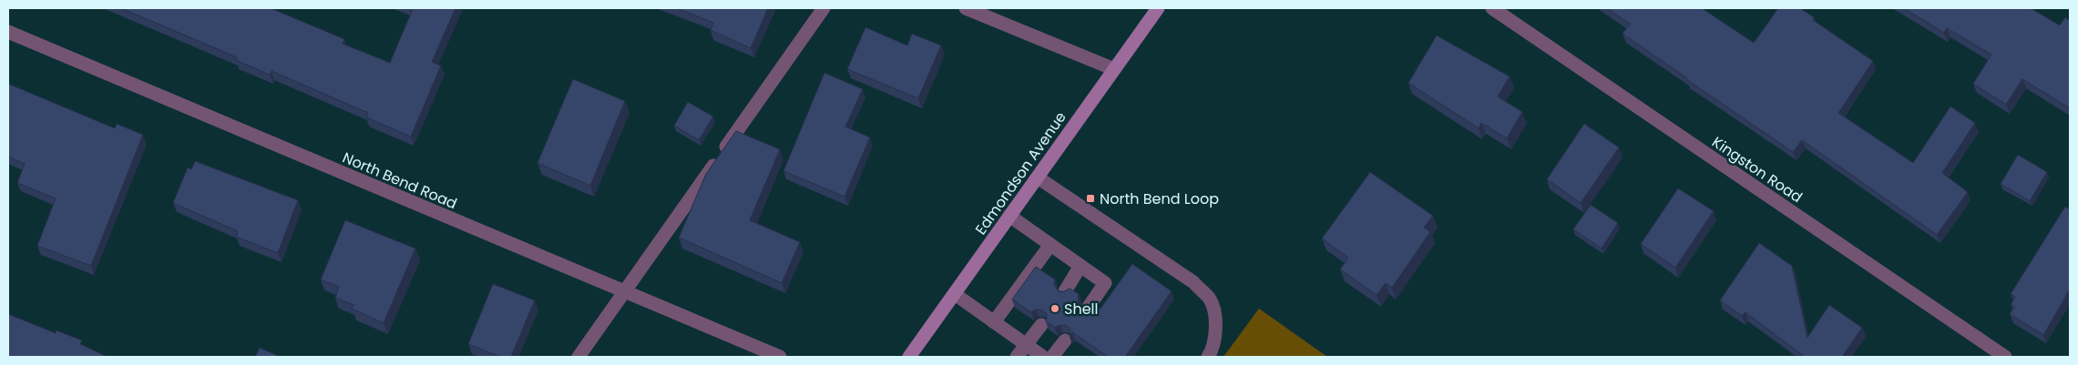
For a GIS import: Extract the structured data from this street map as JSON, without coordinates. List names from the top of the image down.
{
  "streets": {
    "main road": ["Edmondson Avenue"],
    "street": ["Kingston Road", "North Bend Road"]
  },
  "places": {
    "transit": ["North Bend Loop"],
    "other": ["Shell"]
  }
}
